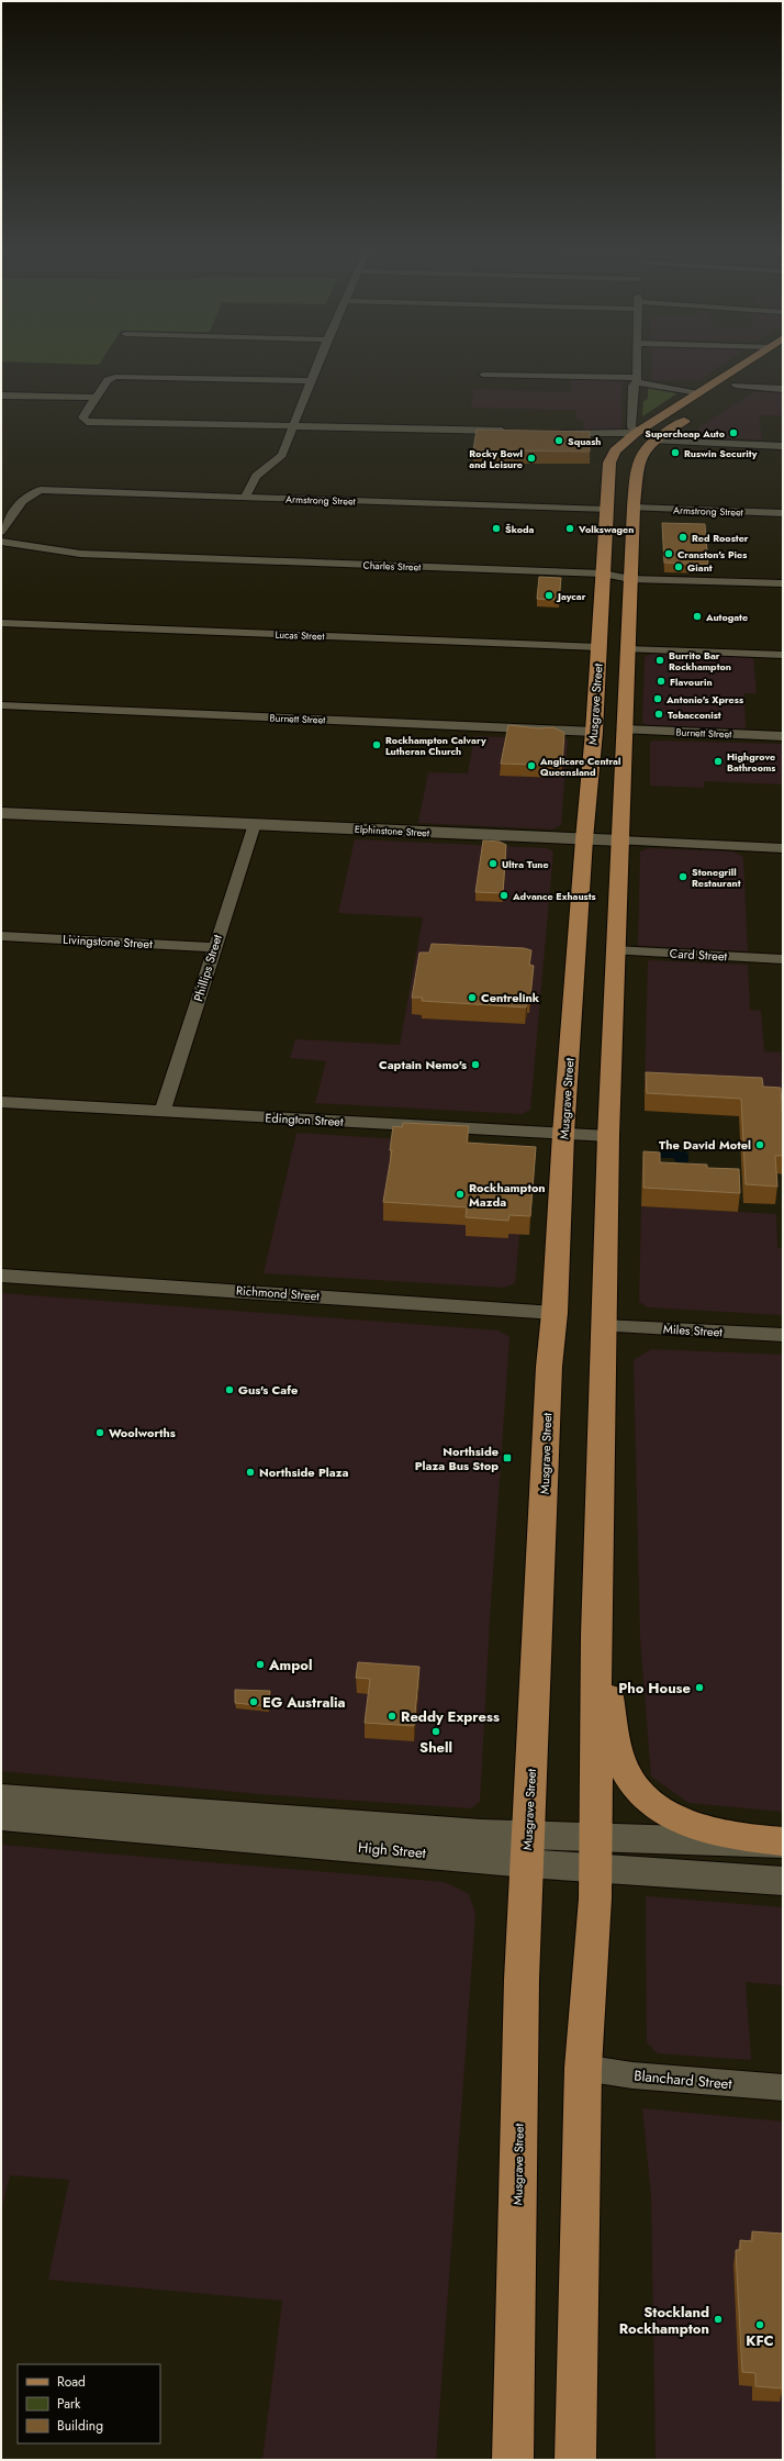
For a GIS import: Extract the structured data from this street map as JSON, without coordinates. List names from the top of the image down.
{
  "streets": {
    "main road": ["Musgrave Street", "High Street"],
    "street": [
      "Armstrong Street",
      "Charles Street",
      "Lucas Street",
      "Burnett Street",
      "Elphinstone Street",
      "Livingstone Street",
      "Card Street",
      "Phillips Street",
      "Edington Street",
      "Richmond Street",
      "Miles Street",
      "Blanchard Street"
    ]
  },
  "crossings": [
    ["Armstrong Street", "Musgrave Street"],
    ["Charles Street", "Musgrave Street"],
    ["Lucas Street", "Musgrave Street"],
    ["Musgrave Street", "Burnett Street"],
    ["Musgrave Street", "Elphinstone Street"],
    ["Musgrave Street", "Edington Street"],
    ["Musgrave Street", "Richmond Street"],
    ["Musgrave Street", "High Street"],
    ["Elphinstone Street", "Phillips Street"],
    ["Livingstone Street", "Phillips Street"],
    ["Phillips Street", "Edington Street"]
  ],
  "places": {
    "other": [
      "Supercheap Auto",
      "Squash",
      "Ruswin Security",
      "Rocky Bowl and Leisure",
      "Škoda",
      "Volkswagen",
      "Red Rooster",
      "Cranston's Pies",
      "Giant",
      "Jaycar",
      "Autogate",
      "Burrito Bar Rockhampton",
      "Flavourin",
      "Antonio's Xpress",
      "Tobacconist",
      "Rockhampton Calvary Lutheran Church",
      "Highgrove Bathrooms",
      "Anglicare Central Queensland",
      "Ultra Tune",
      "Stonegrill Restaurant",
      "Advance Exhausts",
      "Centrelink",
      "Captain Nemo's",
      "The David Motel",
      "Rockhampton Mazda",
      "Gus's Cafe",
      "Woolworths",
      "Northside Plaza",
      "Ampol",
      "Pho House",
      "EG Australia",
      "Reddy Express",
      "Shell",
      "Stockland Rockhampton",
      "KFC"
    ],
    "transit": ["Northside Plaza Bus Stop"]
  },
  "legend": ["Road", "Park", "Building"]
}
